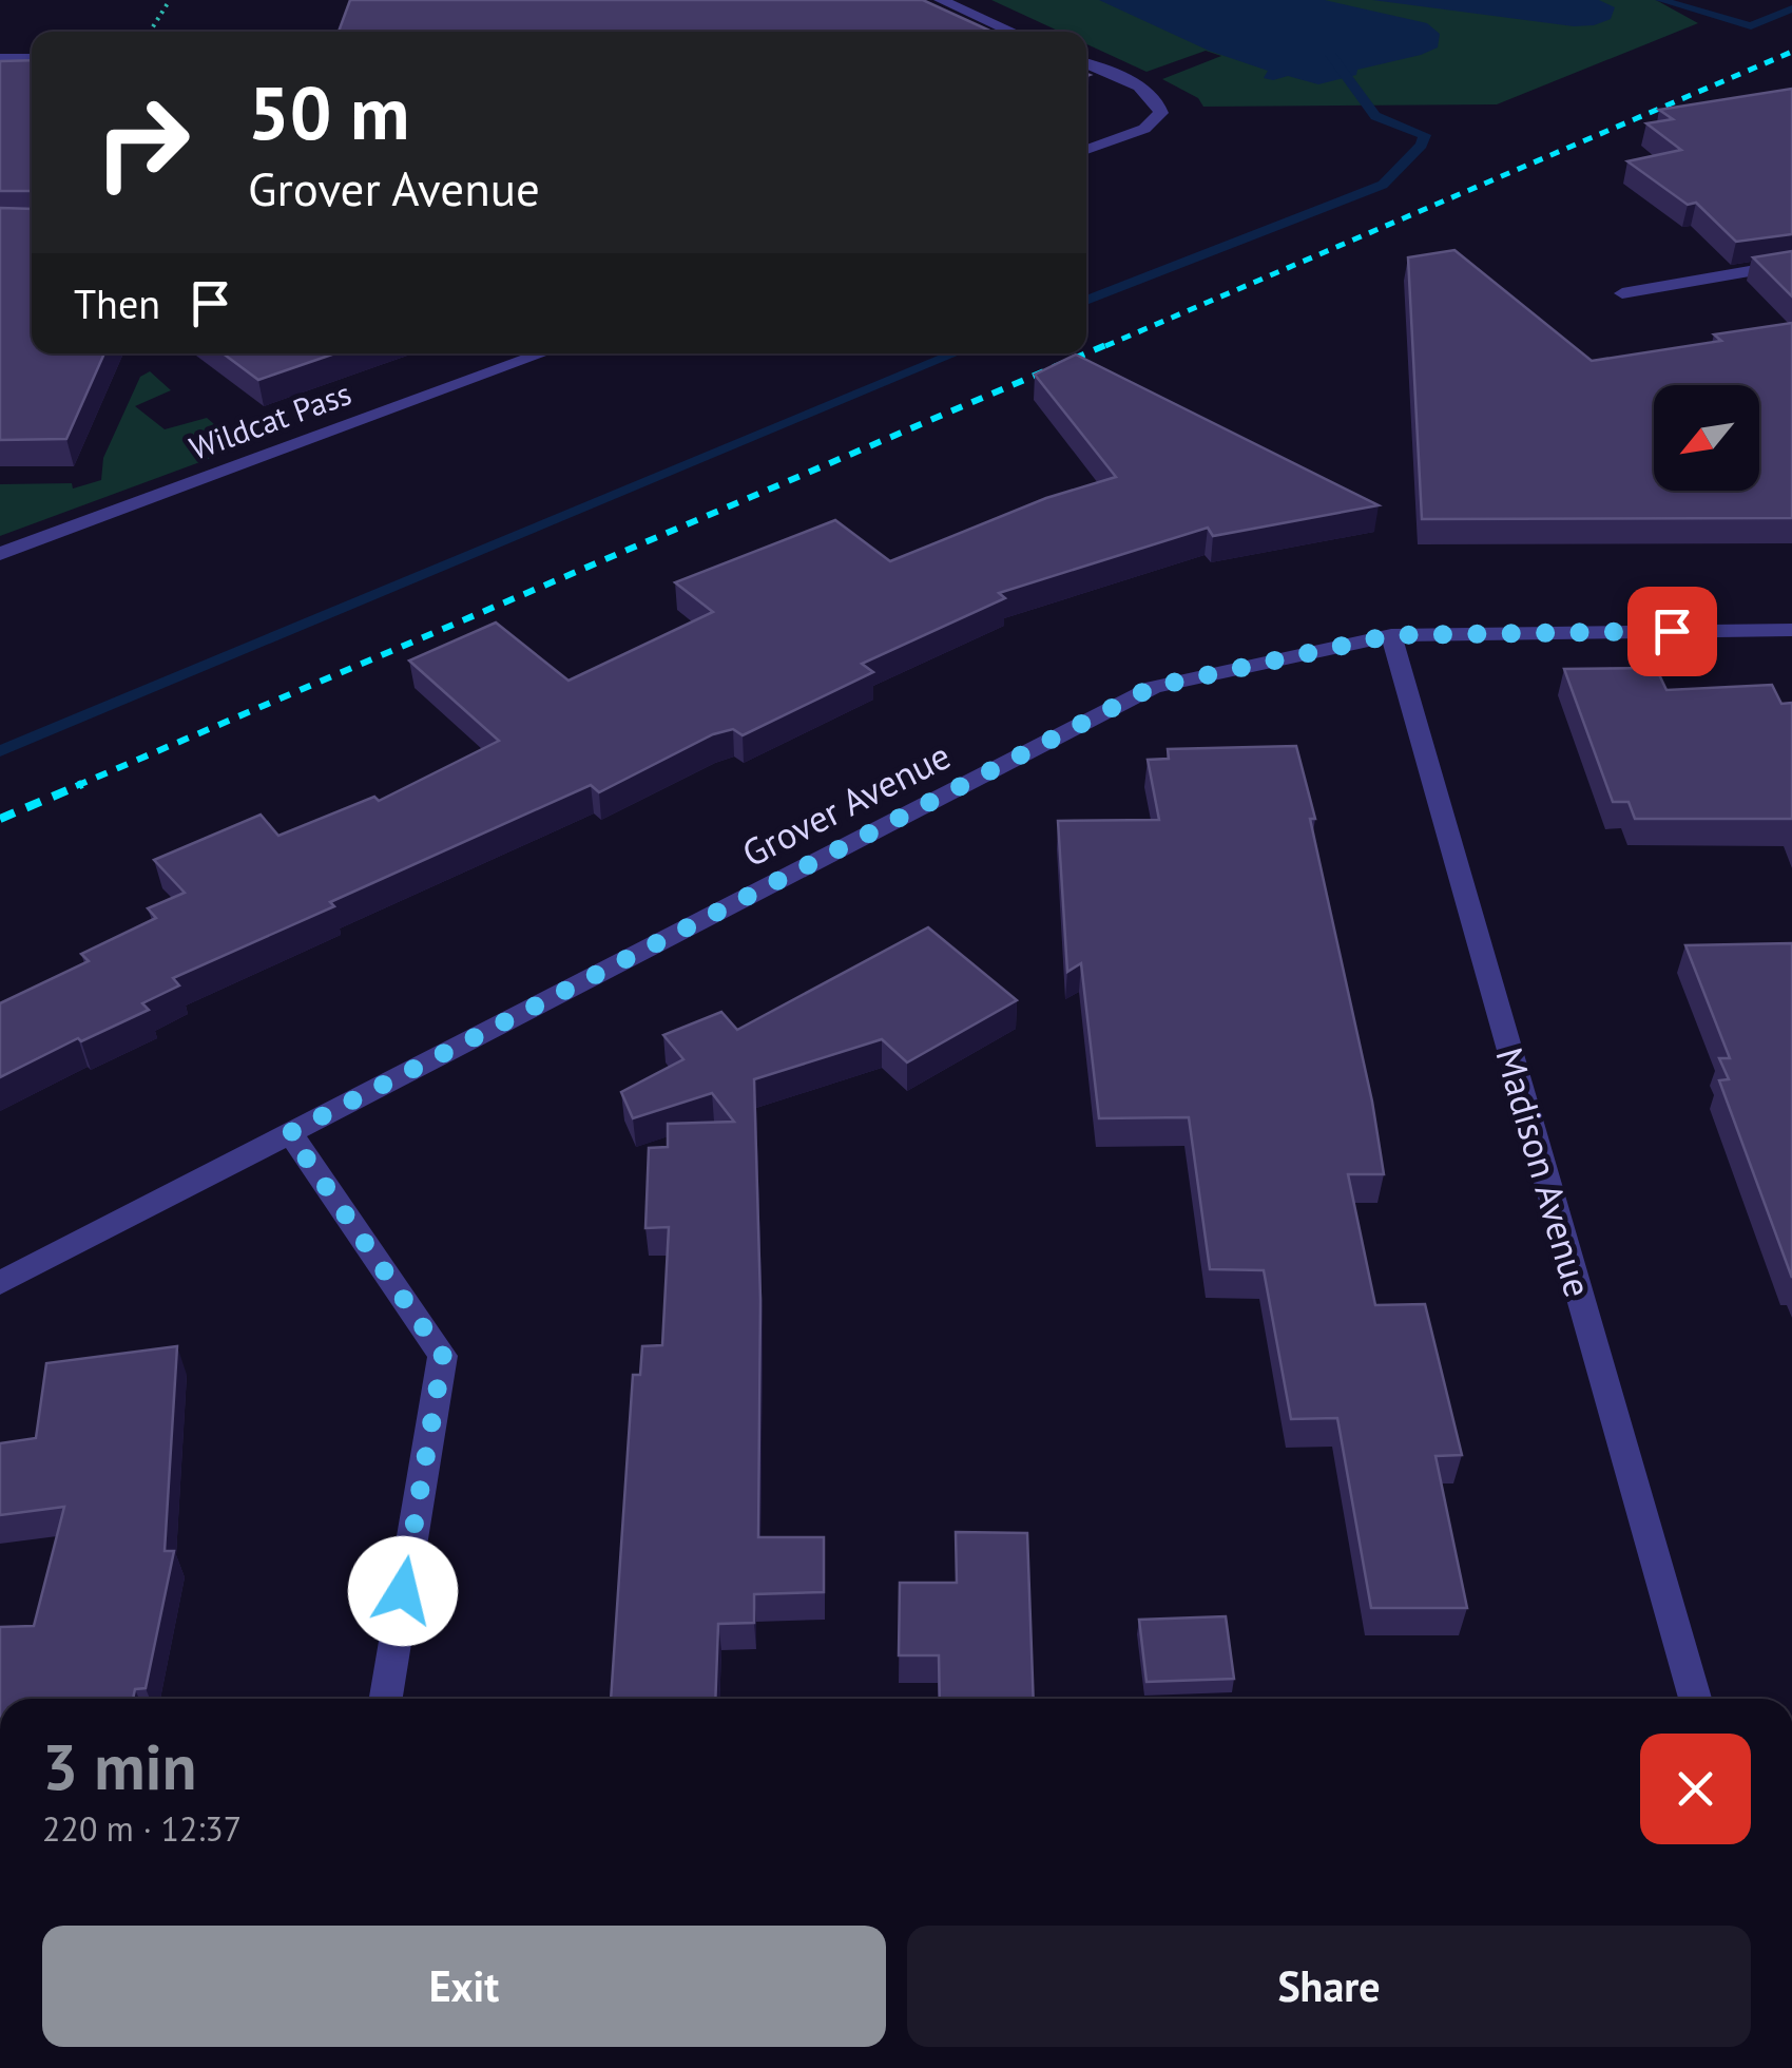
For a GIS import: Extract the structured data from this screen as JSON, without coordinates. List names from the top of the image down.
{
  "streets": {
    "street": ["Wildcat Pass", "Grover Avenue", "Madison Avenue"]
  },
  "crossings": [
    ["Grover Avenue", "Madison Avenue"]
  ],
  "north": "bottom left",
  "page": {
    "turn": ["50 m", "Grover Avenue"],
    "then": "Then",
    "heading": ["3 min", "220 m · 12:37"],
    "buttons": ["Exit", "Share"]
  }
}
